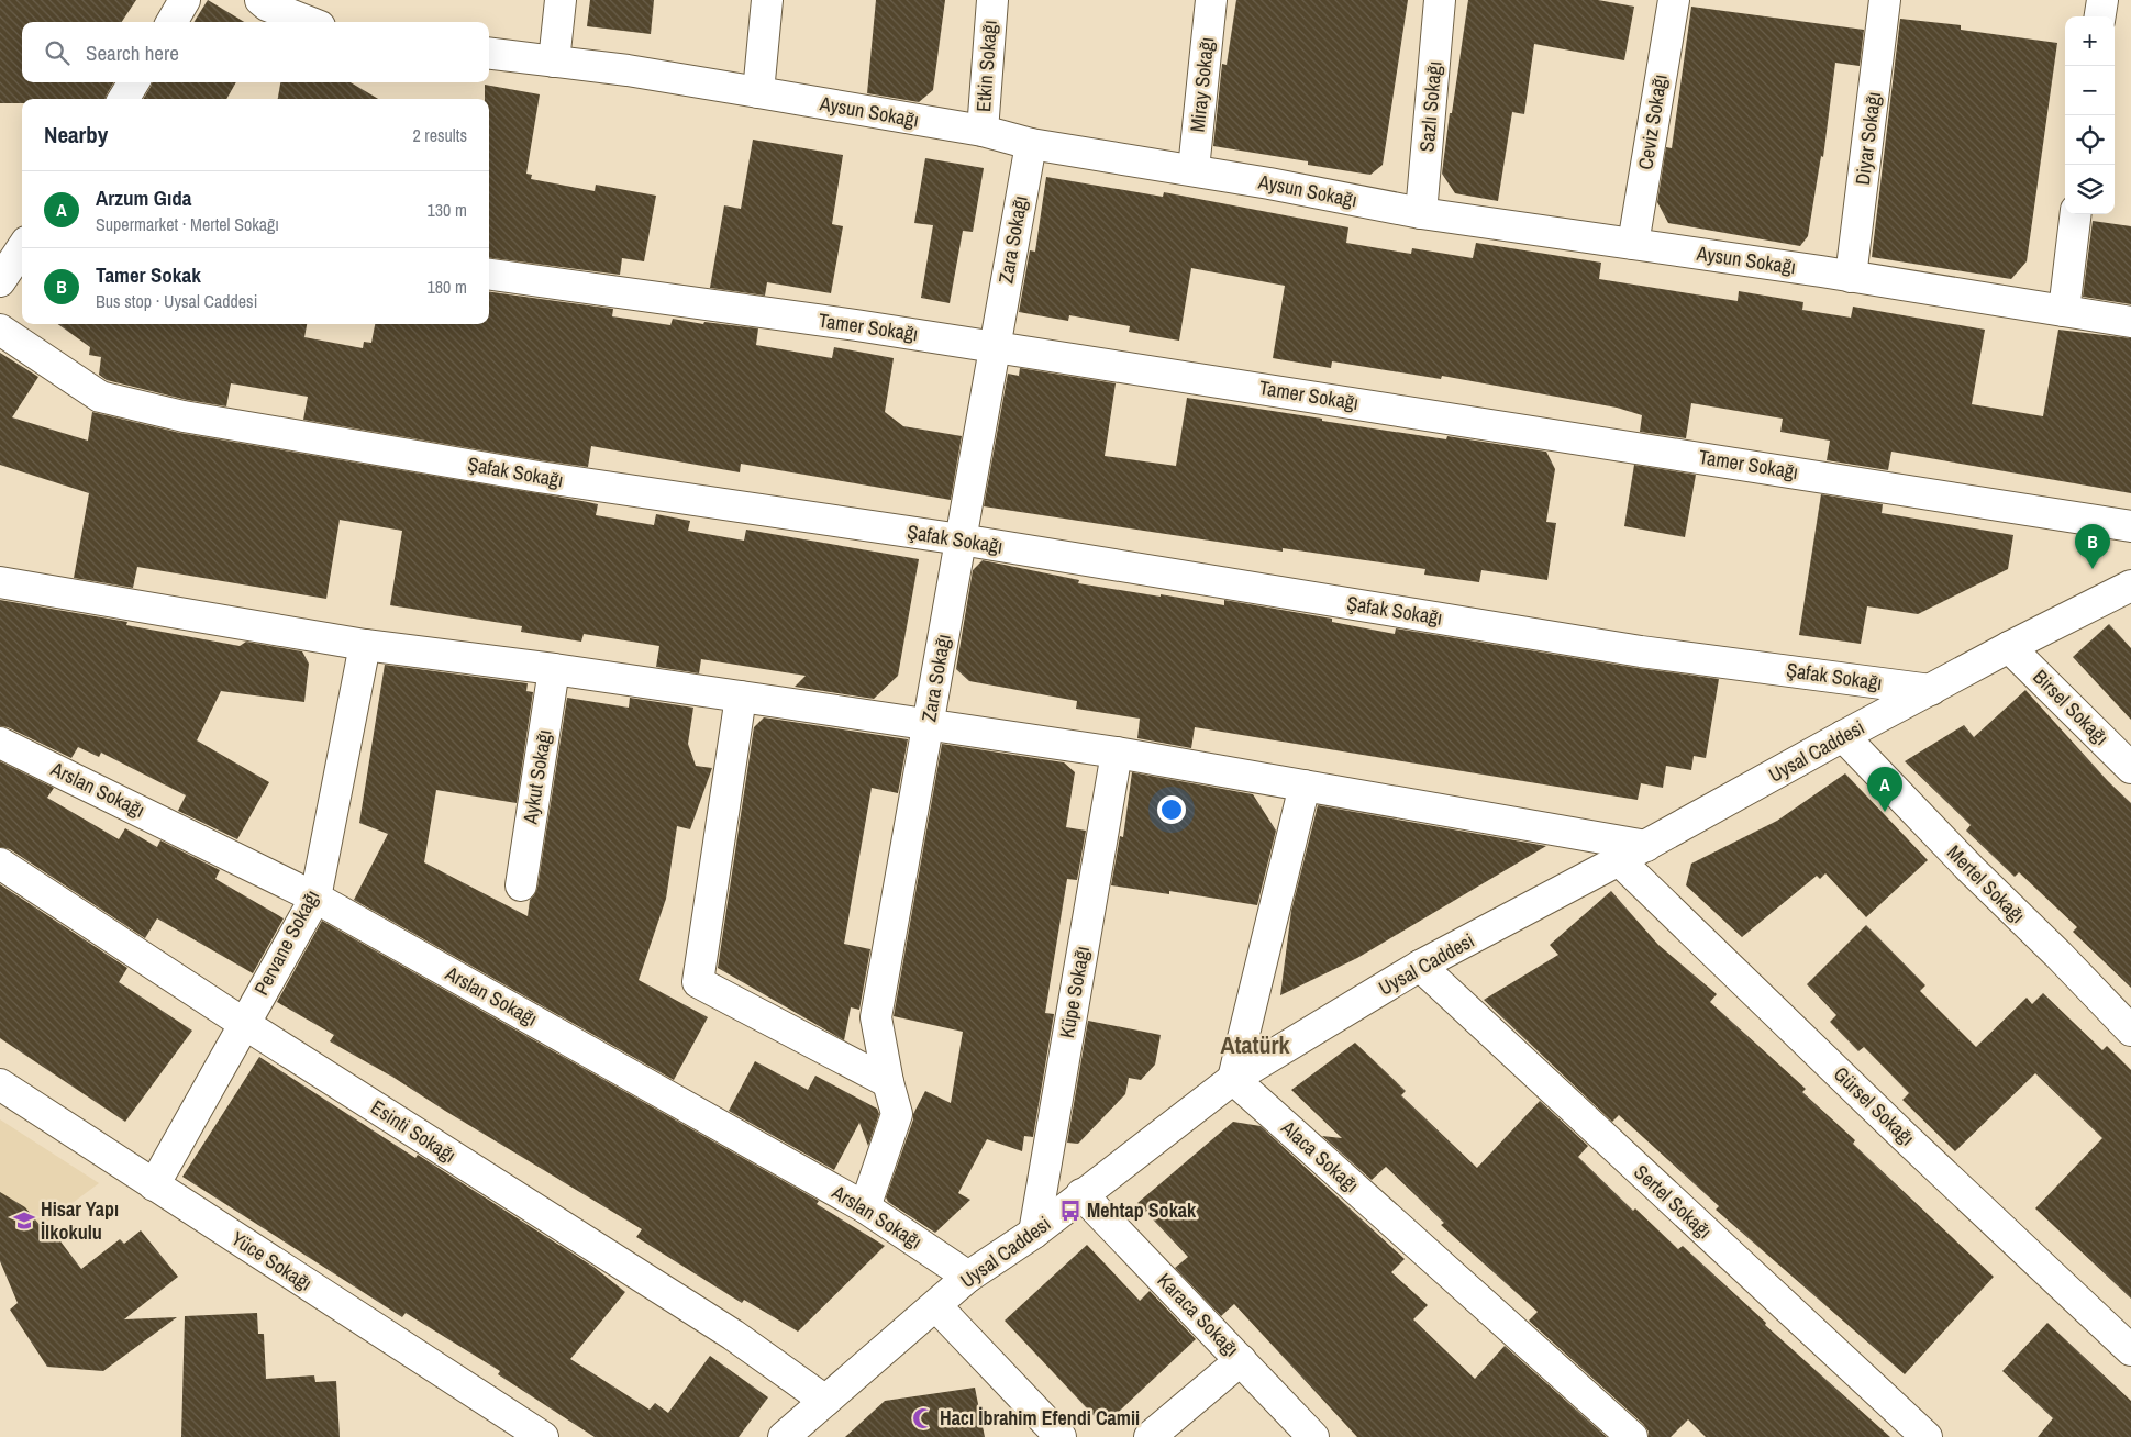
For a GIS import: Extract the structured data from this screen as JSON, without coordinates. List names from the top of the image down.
{
  "streets": {
    "street": [
      "Etkin Sokağı",
      "Miray Sokağı",
      "Sazlı Sokağı",
      "Aysun Sokağı",
      "Ceviz Sokağı",
      "Diyar Sokağı",
      "Zara Sokağı",
      "Tamer Sokağı",
      "Şafak Sokağı",
      "Birsel Sokağı",
      "Uysal Caddesi",
      "Aykut Sokağı",
      "Arslan Sokağı",
      "Mertel Sokağı",
      "Pervane Sokağı",
      "Küpe Sokağı",
      "Gürsel Sokağı",
      "Esinti Sokağı",
      "Alaca Sokağı",
      "Sertel Sokağı",
      "Yüce Sokağı",
      "Karaca Sokağı"
    ]
  },
  "crossings": [
    ["Etkin Sokağı", "Aysun Sokağı"],
    ["Miray Sokağı", "Aysun Sokağı"],
    ["Sazlı Sokağı", "Aysun Sokağı"],
    ["Aysun Sokağı", "Ceviz Sokağı"],
    ["Aysun Sokağı", "Diyar Sokağı"],
    ["Aysun Sokağı", "Zara Sokağı"],
    ["Zara Sokağı", "Tamer Sokağı"],
    ["Zara Sokağı", "Şafak Sokağı"],
    ["Zara Sokağı", "Arslan Sokağı"],
    ["Şafak Sokağı", "Uysal Caddesi"],
    ["Birsel Sokağı", "Uysal Caddesi"],
    ["Uysal Caddesi", "Arslan Sokağı"],
    ["Uysal Caddesi", "Mertel Sokağı"],
    ["Uysal Caddesi", "Küpe Sokağı"],
    ["Uysal Caddesi", "Gürsel Sokağı"],
    ["Uysal Caddesi", "Esinti Sokağı"],
    ["Uysal Caddesi", "Alaca Sokağı"],
    ["Uysal Caddesi", "Sertel Sokağı"],
    ["Uysal Caddesi", "Karaca Sokağı"],
    ["Arslan Sokağı", "Pervane Sokağı"],
    ["Pervane Sokağı", "Esinti Sokağı"],
    ["Pervane Sokağı", "Yüce Sokağı"]
  ],
  "districts": ["Atatürk"],
  "places": {
    "bus stop": ["Mehtap Sokak"],
    "school or university": ["Hisar Yapı İlkokulu"],
    "mosque": ["Hacı İbrahim Efendi Camii"]
  },
  "page": {
    "map_buttons": ["+", "−"],
    "search": "Search here",
    "heading": ["Nearby", "2 results"],
    "list": [
      {
        "mark": "A",
        "name": "Arzum Gıda",
        "note": "Supermarket · Mertel Sokağı",
        "value": "130 m"
      },
      {
        "mark": "B",
        "name": "Tamer Sokak",
        "note": "Bus stop · Uysal Caddesi",
        "value": "180 m"
      }
    ],
    "pins": ["B", "A"]
  }
}
